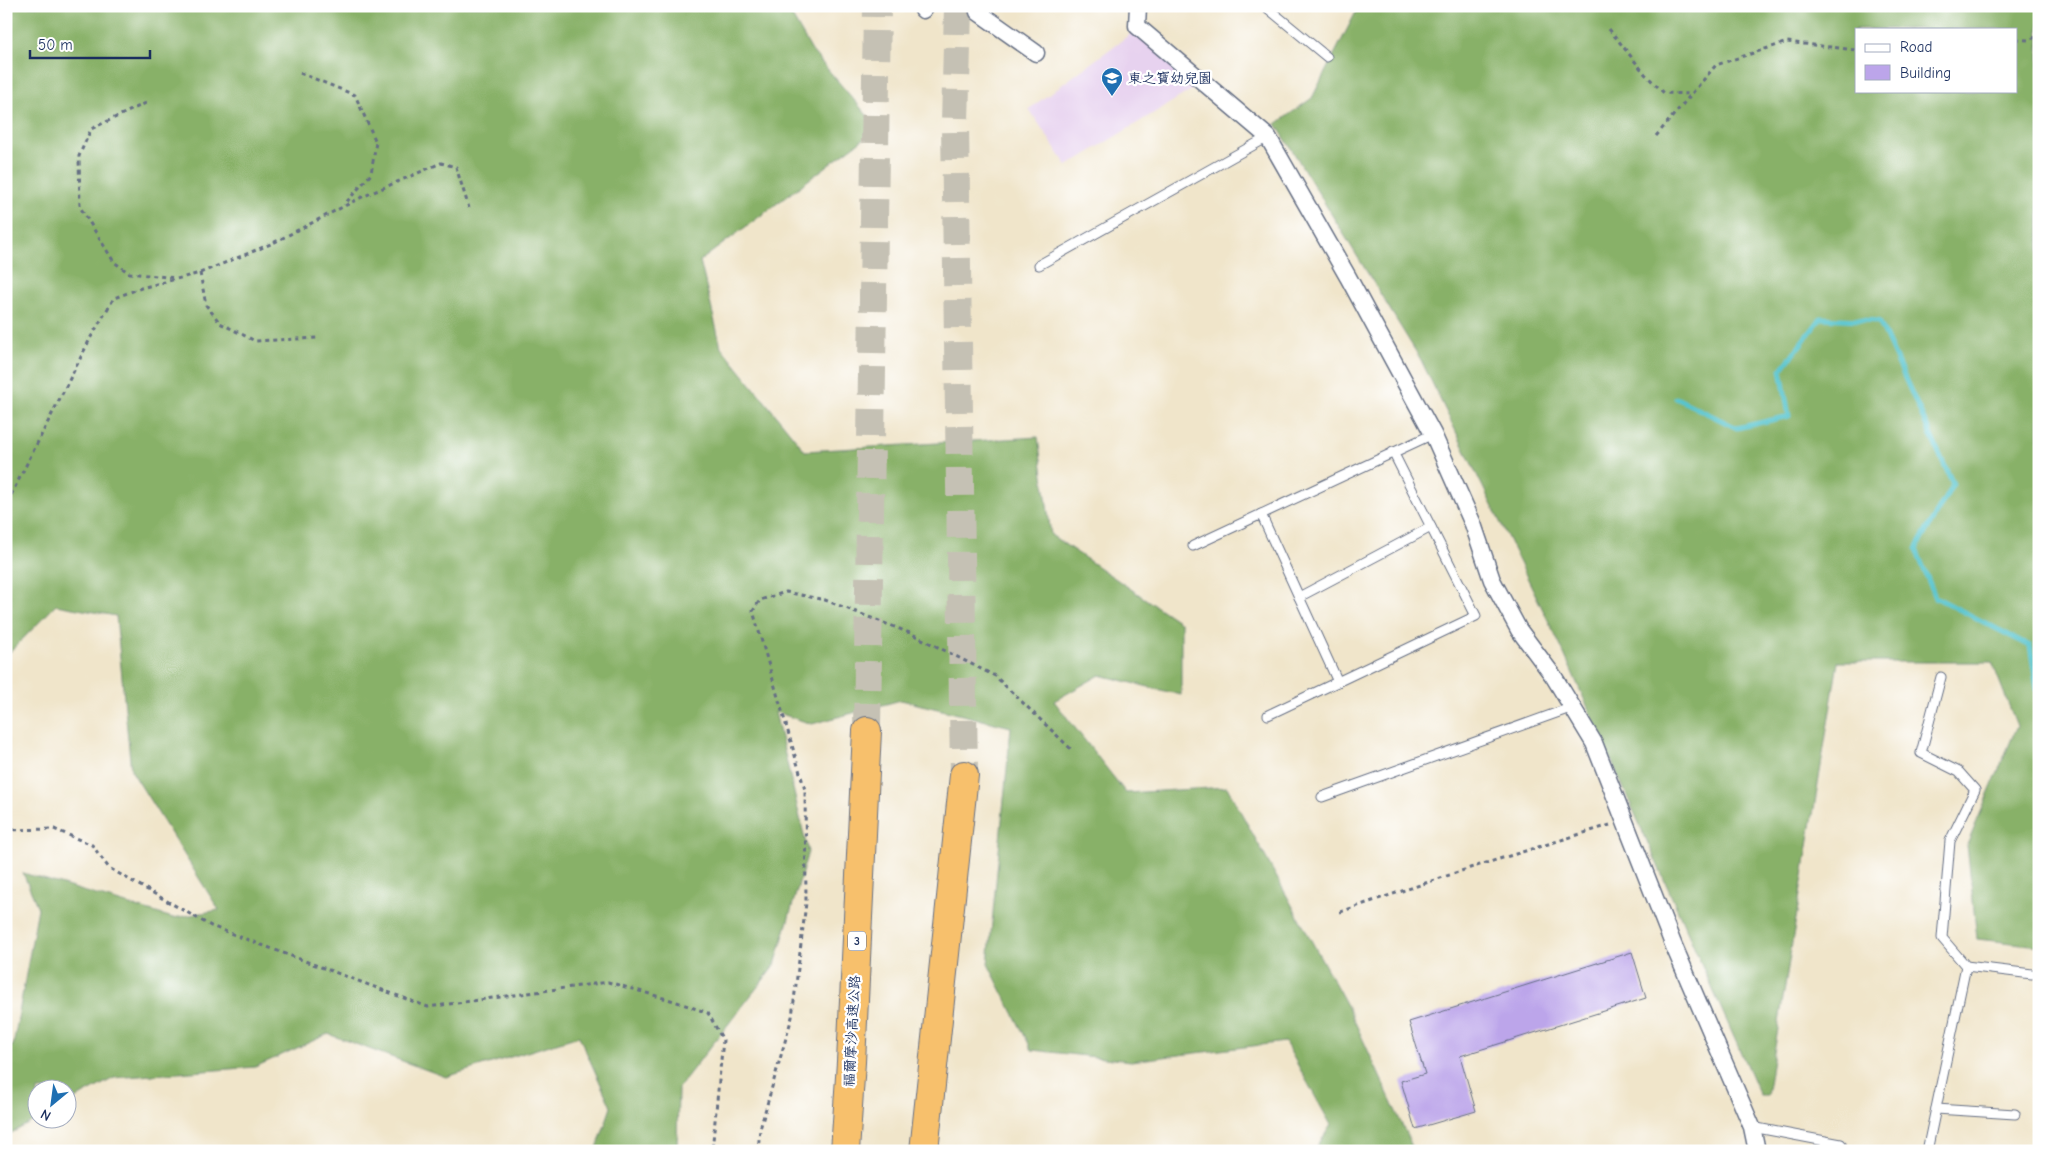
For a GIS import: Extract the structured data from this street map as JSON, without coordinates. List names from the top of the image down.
{
  "streets": {
    "highway": ["3", "福爾摩沙高速公路"]
  },
  "places": {
    "school or university": ["東之寶幼兒園"]
  },
  "legend": ["Road", "Building"],
  "scale_bar": "50 m",
  "north": "bottom left"
}
